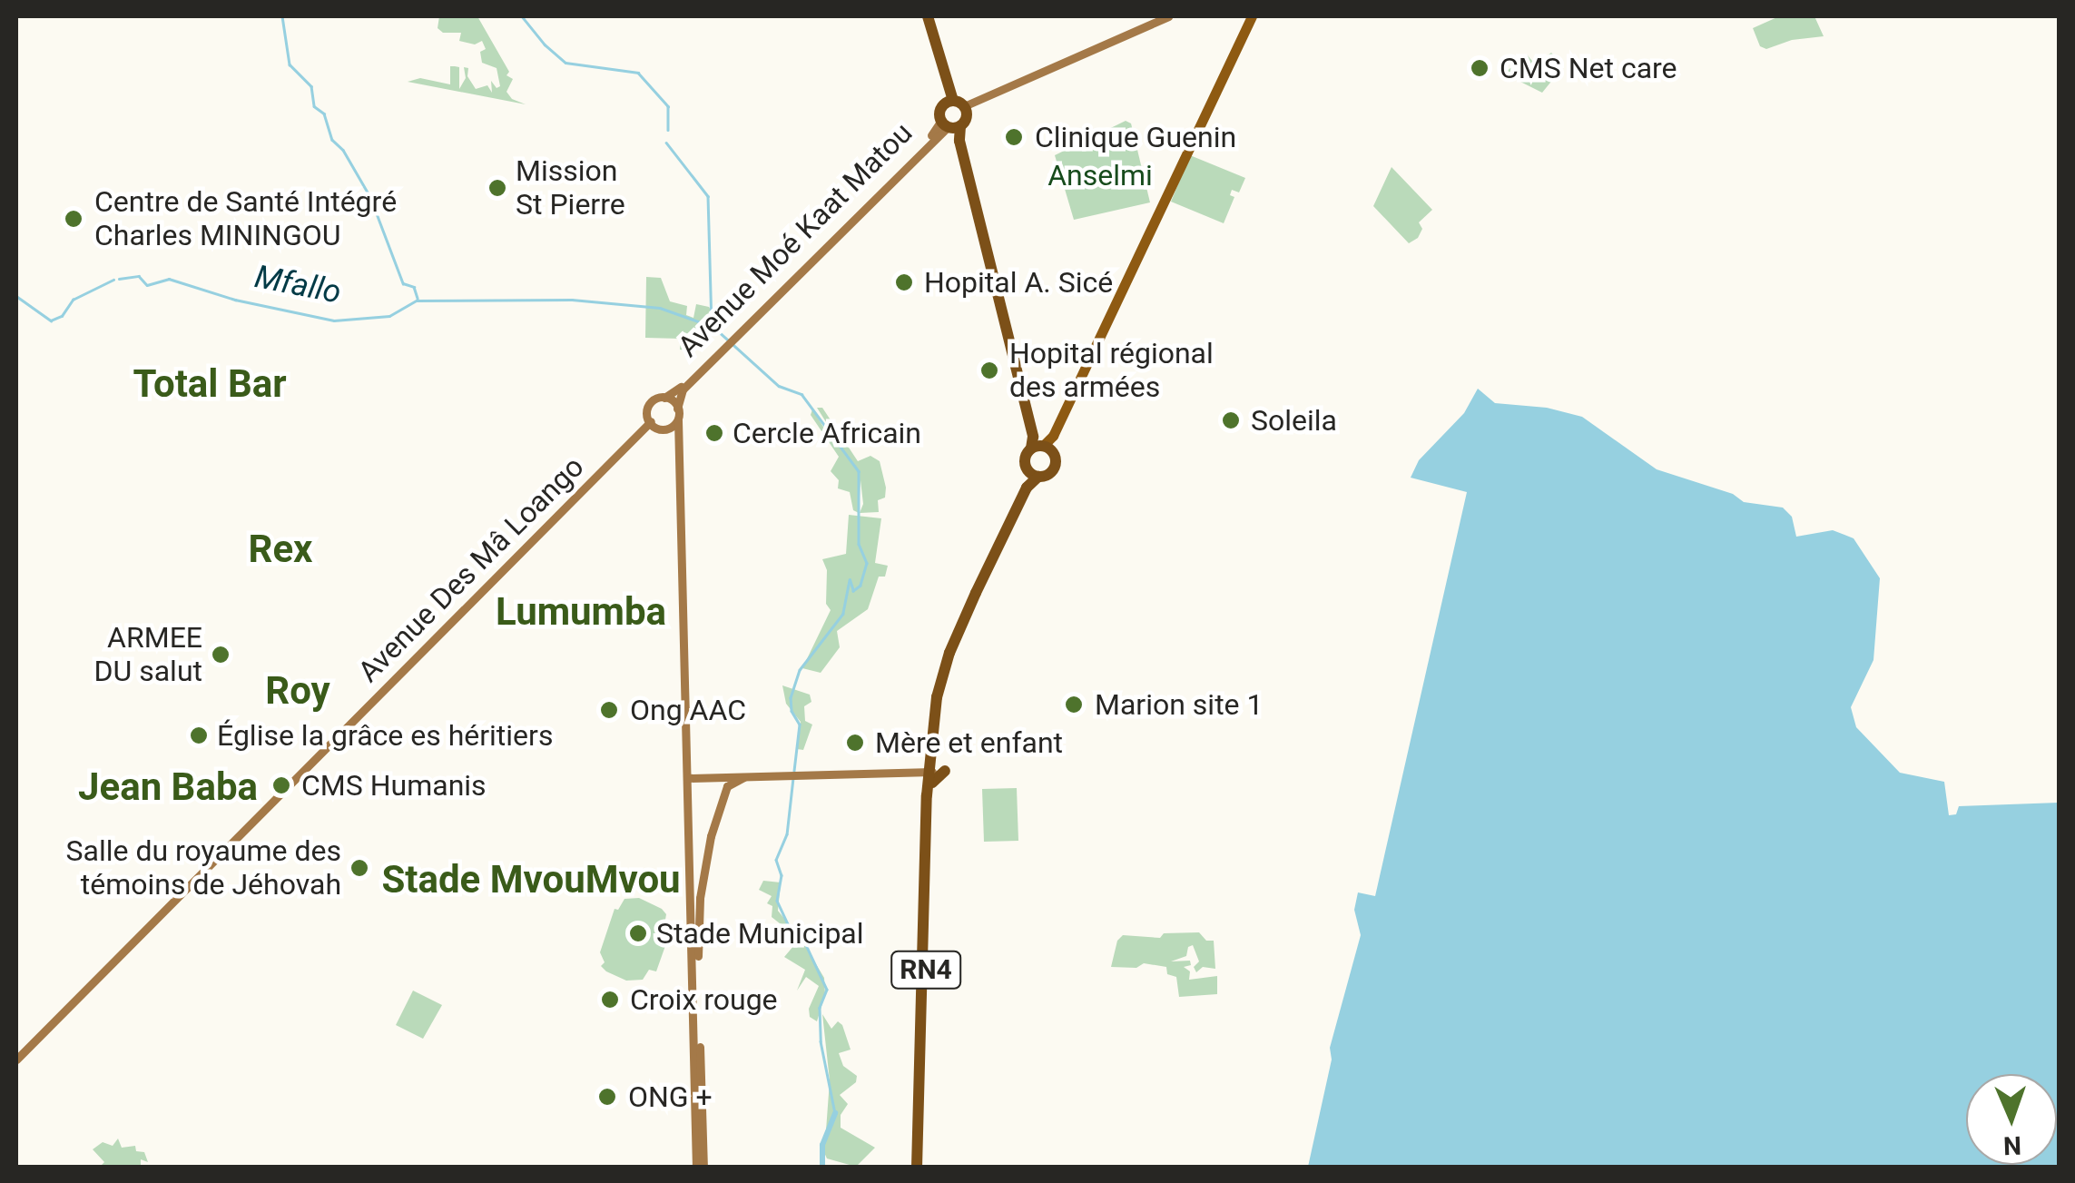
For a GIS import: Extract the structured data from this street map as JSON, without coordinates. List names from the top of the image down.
{
  "streets": {
    "highway": ["RN4"],
    "main road": ["Avenue Moé Kaat Matou", "Avenue Des Mâ Loango"]
  },
  "crossings": [
    ["Avenue Moé Kaat Matou", "Avenue Des Mâ Loango"],
    ["Avenue Moé Kaat Matou", "RN4"]
  ],
  "districts": [
    "Total Bar",
    "Rex",
    "Lumumba",
    "Roy",
    "Jean Baba",
    "Stade MvouMvou"
  ],
  "water": ["Mfallo"],
  "parks": ["Anselmi"],
  "places": [
    "CMS Net care",
    "Clinique Guenin",
    "Mission St Pierre",
    "Centre de Santé Intégré Charles MININGOU",
    "Hopital A. Sicé",
    "Hopital régional des armées",
    "Soleila",
    "Cercle Africain",
    "ARMEE DU salut",
    "Marion site 1",
    "Ong AAC",
    "Église la grâce es héritiers",
    "Mère et enfant",
    "CMS Humanis",
    "Salle du royaume des témoins de Jéhovah",
    "Stade Municipal",
    "Croix rouge",
    "ONG +"
  ],
  "north": "bottom"
}
